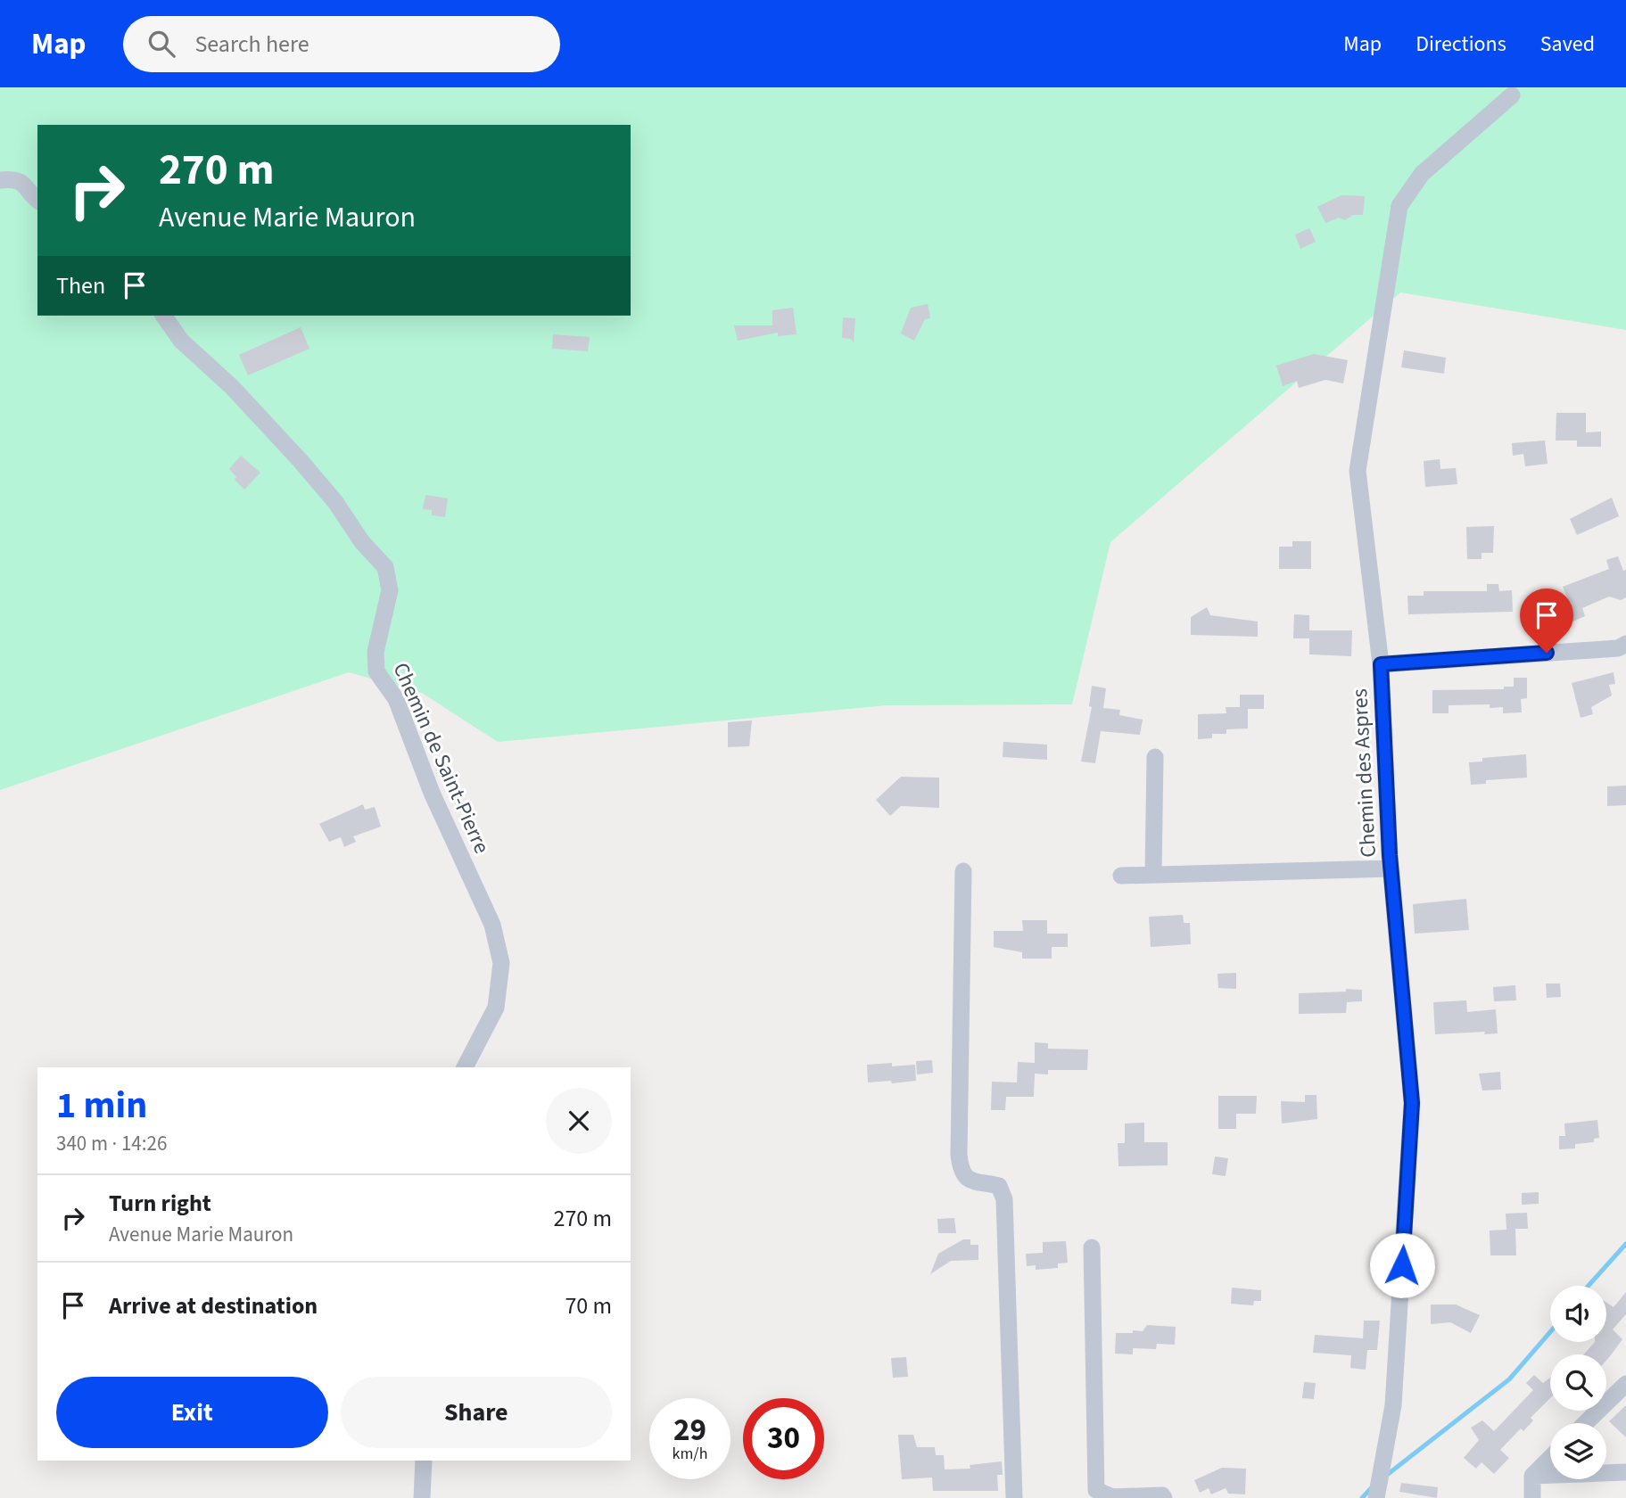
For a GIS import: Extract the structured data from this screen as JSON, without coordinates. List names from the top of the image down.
{
  "streets": {
    "street": ["Chemin de Saint-Pierre", "Chemin des Aspres"]
  },
  "page": {
    "header": "Map",
    "search": "Search here",
    "nav": ["Map", "Directions", "Saved"],
    "turn": ["270 m", "Avenue Marie Mauron"],
    "then": "Then",
    "heading": ["1 min", "340 m · 14:26"],
    "list": [
      {
        "name": "Turn right",
        "note": "Avenue Marie Mauron",
        "value": "270 m"
      },
      {
        "name": "Arrive at destination",
        "value": "70 m"
      }
    ],
    "buttons": ["Exit", "Share"],
    "speed": "29 km/h",
    "limit": "30"
  }
}
